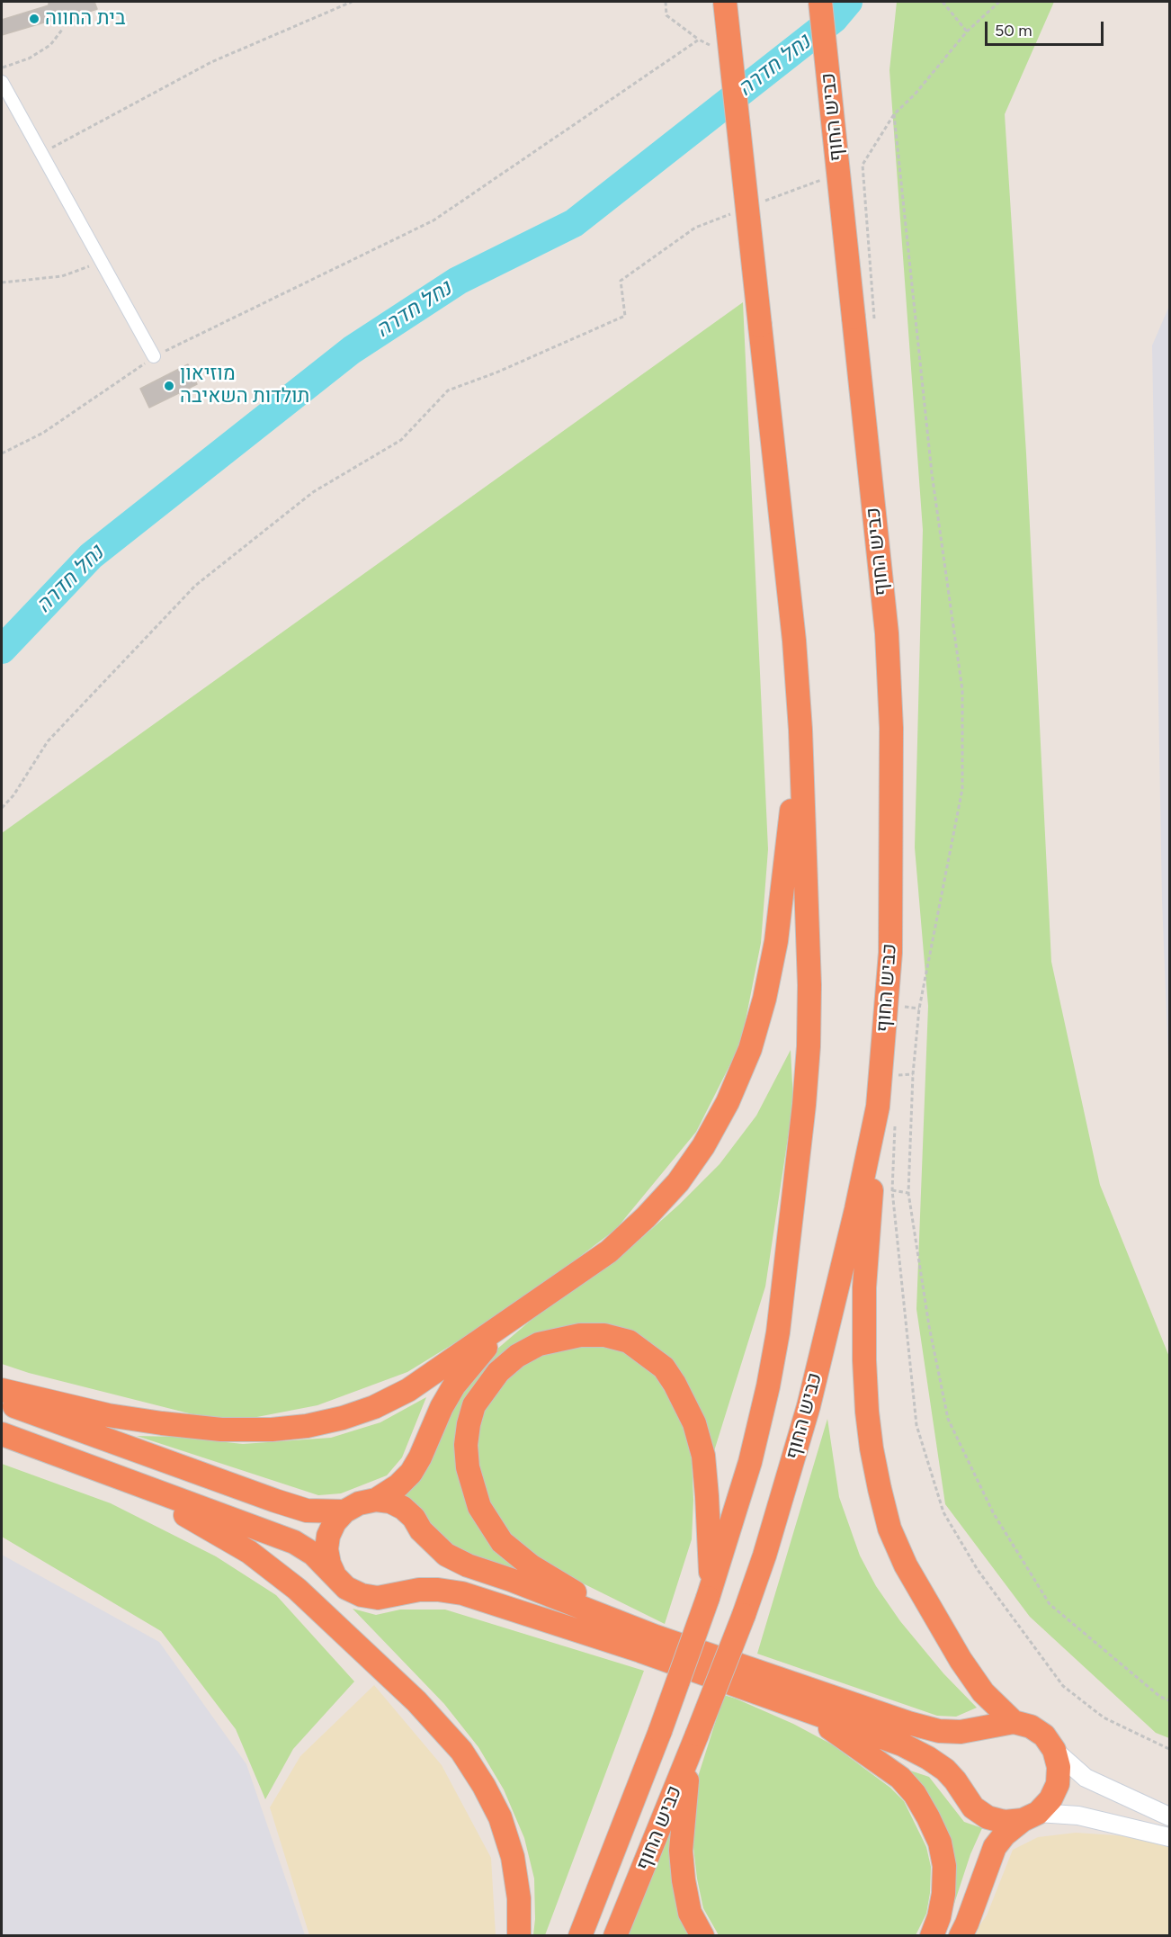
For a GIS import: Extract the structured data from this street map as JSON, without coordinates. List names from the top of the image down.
{
  "streets": {
    "highway": ["כביש החוף"]
  },
  "water": ["נחל חדרה"],
  "places": ["בית החווה", "מוזיאון תולדות השאיבה"],
  "scale_bar": "50 m"
}
